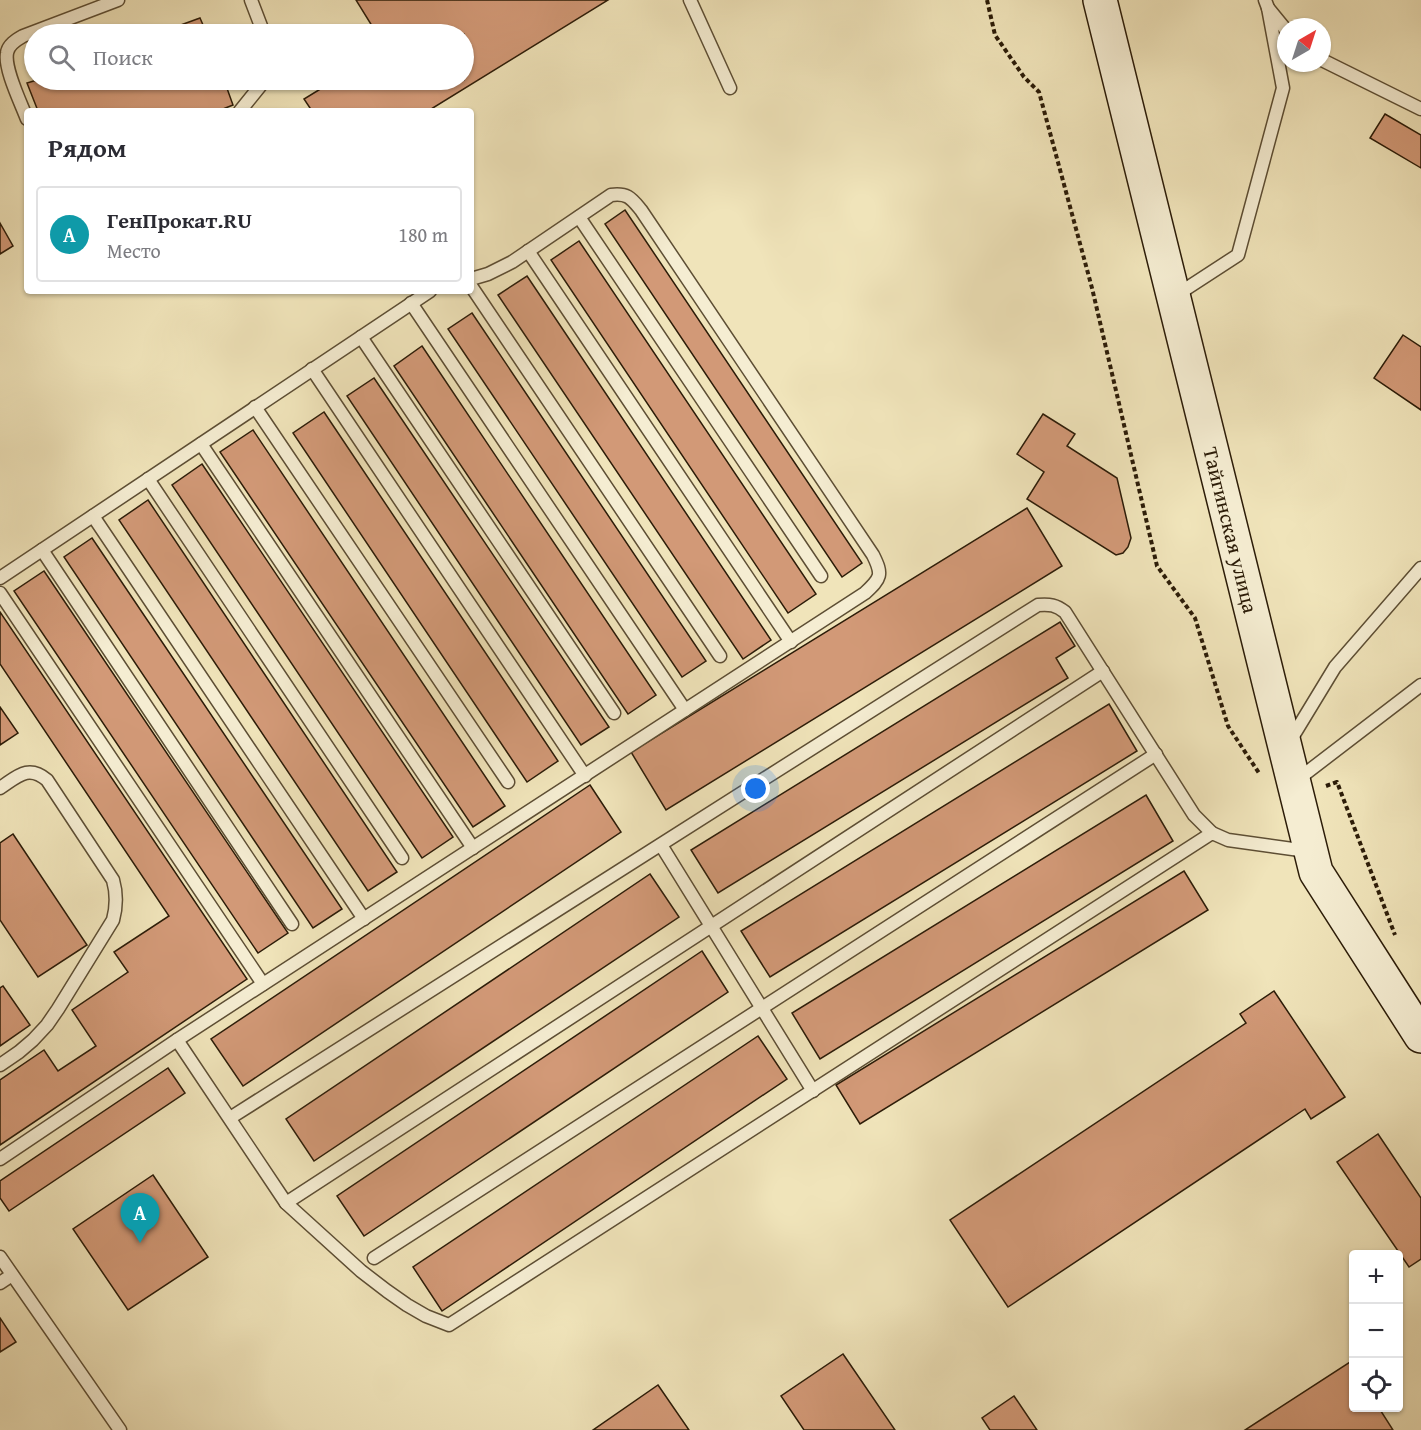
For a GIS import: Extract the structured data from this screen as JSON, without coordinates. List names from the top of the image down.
{
  "streets": {
    "main road": ["Тайгинская улица"]
  },
  "north": "top right",
  "page": {
    "search": "Поиск",
    "heading": "Рядом",
    "list": [
      {
        "mark": "A",
        "name": "ГенПрокат.RU",
        "note": "Место",
        "value": "180 m"
      }
    ],
    "pins": "A",
    "map_buttons": ["+", "−"]
  }
}
